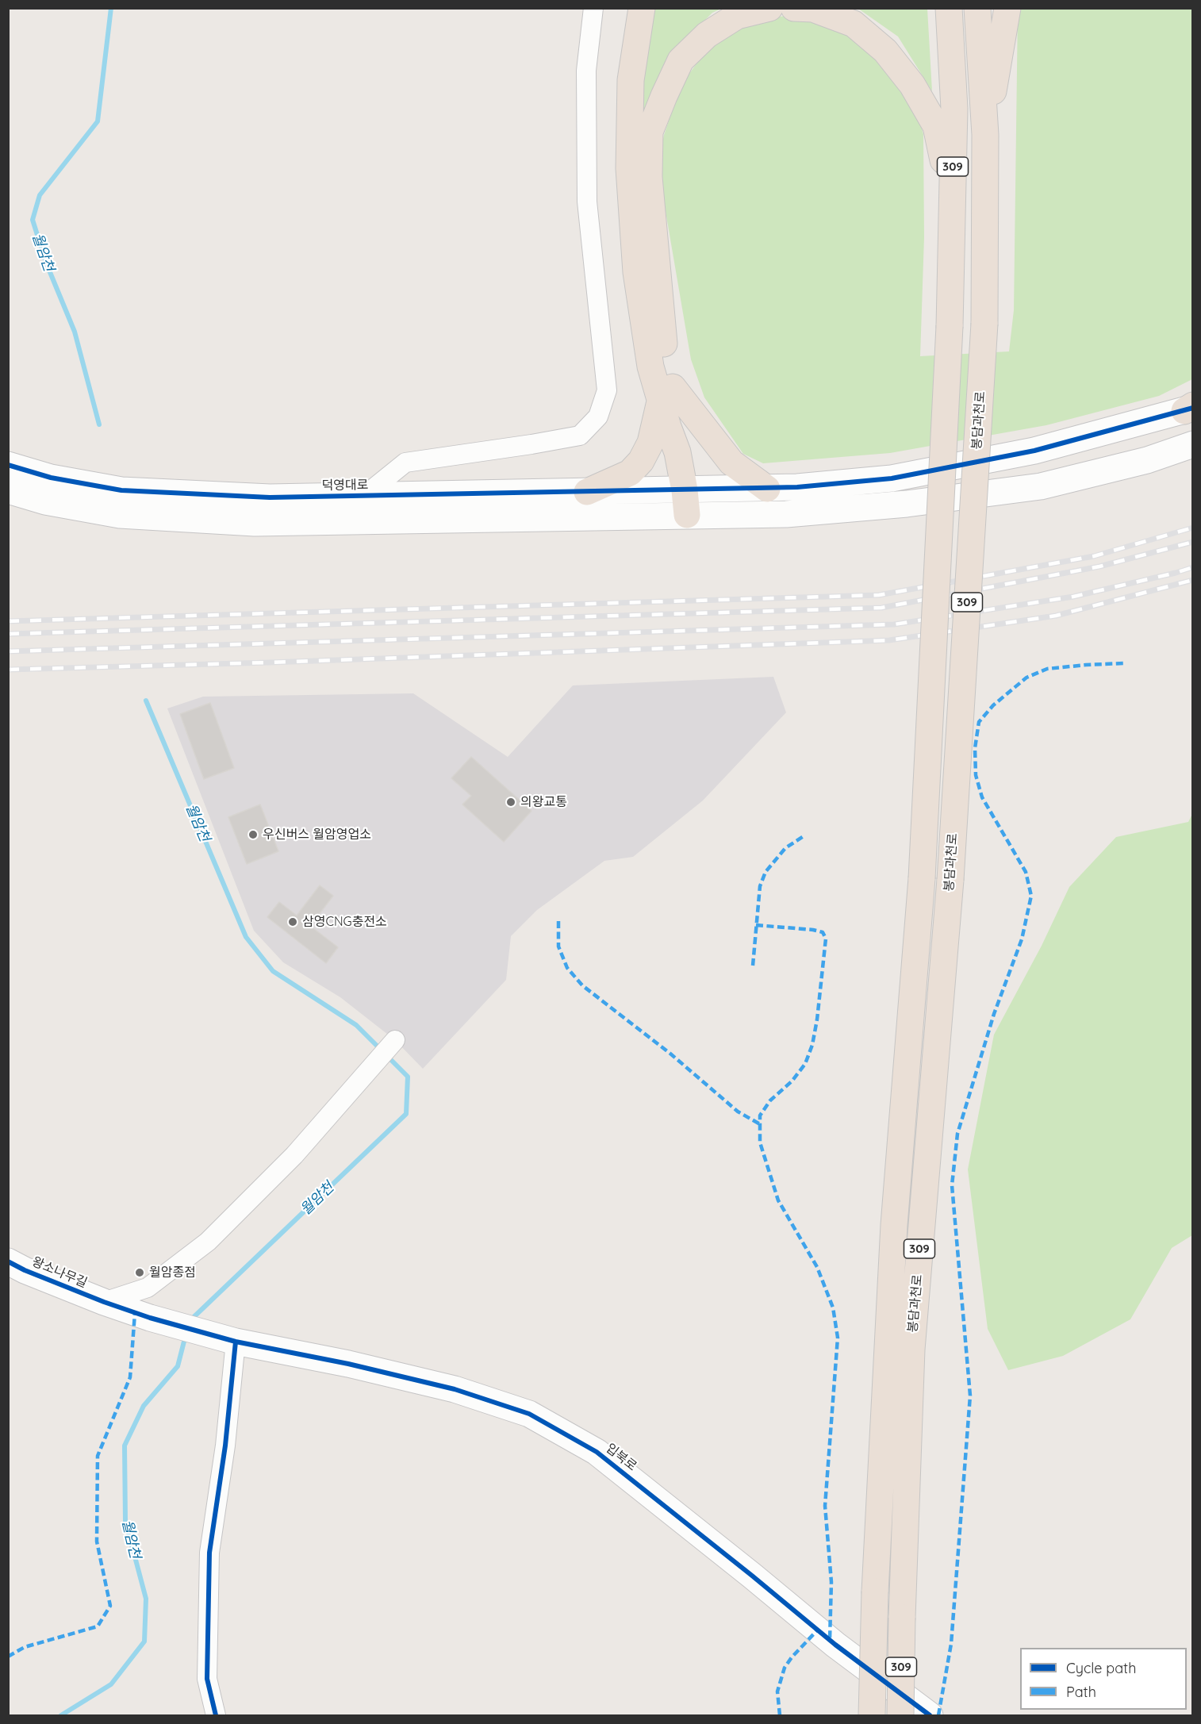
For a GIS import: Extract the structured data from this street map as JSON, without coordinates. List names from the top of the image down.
{
  "streets": {
    "highway": ["309", "봉담과천로"],
    "street": ["덕영대로", "왕소나무길", "입북로"]
  },
  "crossings": [
    ["왕소나무길", "입북로"]
  ],
  "water": ["월암천"],
  "places": [
    "의왕교통",
    "우신버스 월암영업소",
    "삼영CNG충전소",
    "월암종점"
  ],
  "legend": ["Cycle path", "Path"]
}
